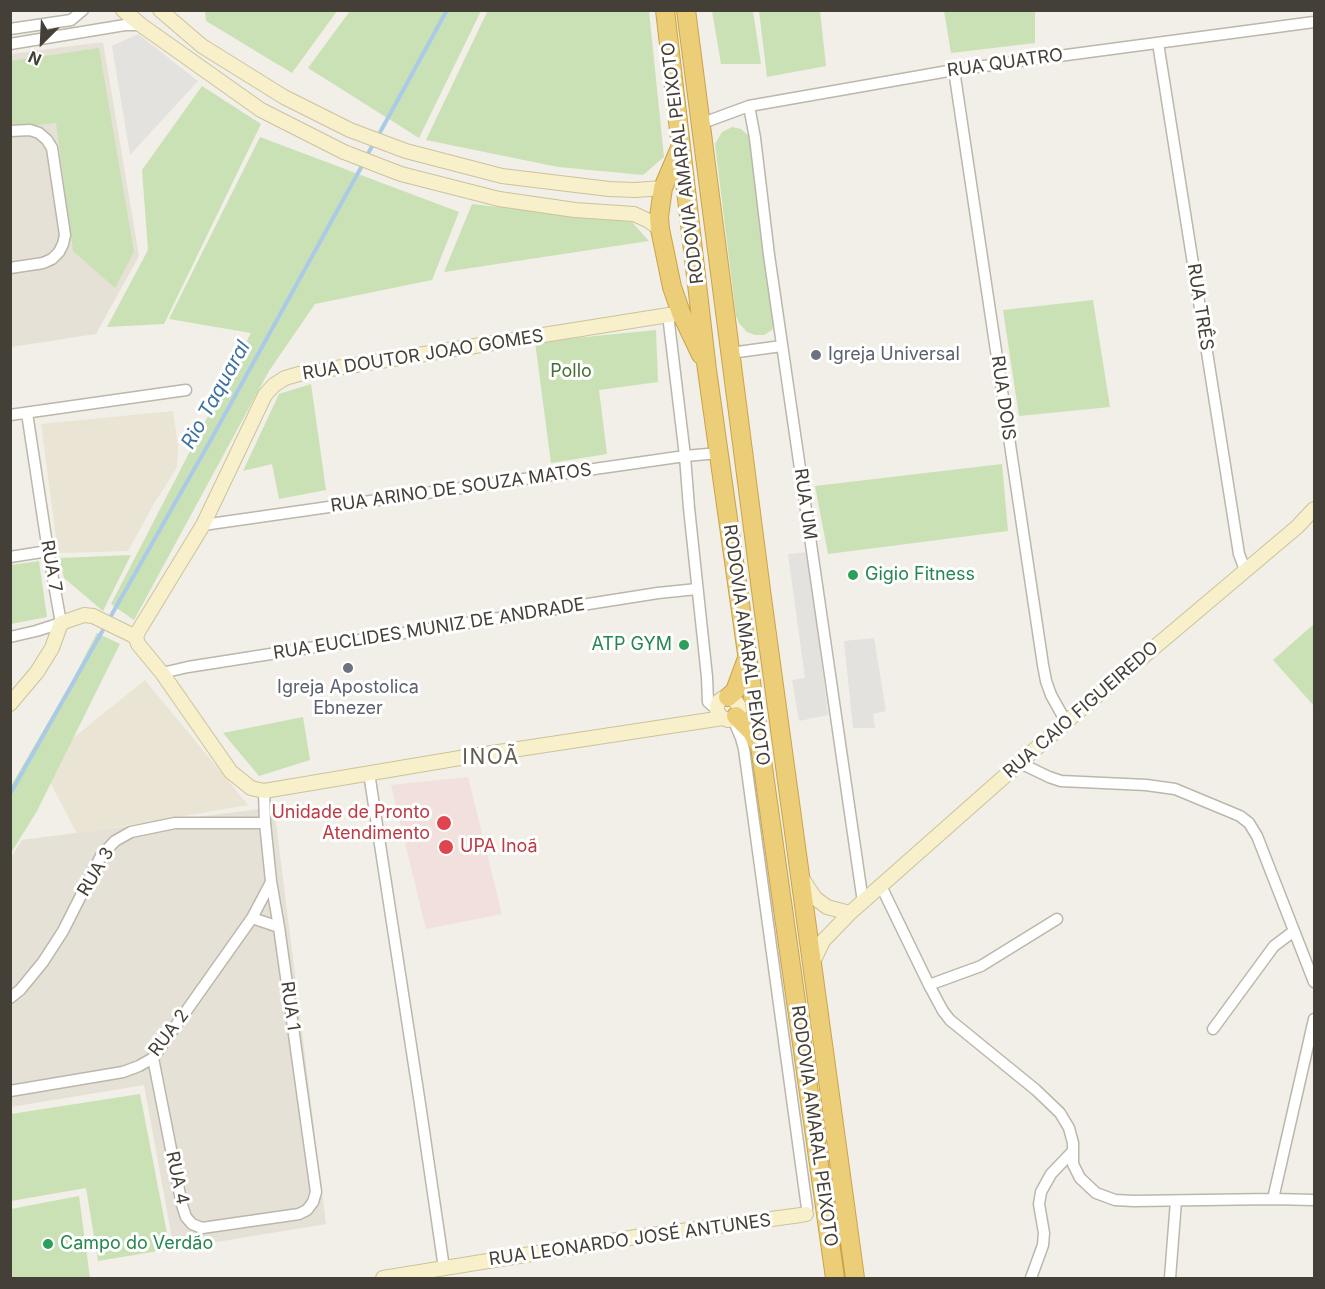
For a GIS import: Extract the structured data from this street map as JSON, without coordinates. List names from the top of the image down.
{
  "streets": {
    "highway": ["RODOVIA AMARAL PEIXOTO"],
    "street": [
      "RUA QUATRO",
      "RUA TRÊS",
      "RUA DOUTOR JOAO GOMES",
      "RUA DOIS",
      "RUA ARINO DE SOUZA MATOS",
      "RUA UM",
      "RUA 7",
      "RUA EUCLIDES MUNIZ DE ANDRADE",
      "RUA CAIO FIGUEIREDO",
      "RUA 3",
      "RUA 1",
      "RUA 2",
      "RUA 4",
      "RUA LEONARDO JOSÉ ANTUNES"
    ]
  },
  "crossings": [
    ["RUA QUATRO", "RODOVIA AMARAL PEIXOTO"],
    ["RUA QUATRO", "RUA TRÊS"],
    ["RUA QUATRO", "RUA DOIS"],
    ["RUA QUATRO", "RUA UM"],
    ["RODOVIA AMARAL PEIXOTO", "RUA ARINO DE SOUZA MATOS"],
    ["RODOVIA AMARAL PEIXOTO", "RUA CAIO FIGUEIREDO"],
    ["RUA TRÊS", "RUA CAIO FIGUEIREDO"],
    ["RUA DOUTOR JOAO GOMES", "RUA ARINO DE SOUZA MATOS"],
    ["RUA DOIS", "RUA CAIO FIGUEIREDO"],
    ["RUA UM", "RUA CAIO FIGUEIREDO"],
    ["RUA 3", "RUA 1"],
    ["RUA 1", "RUA 2"],
    ["RUA 1", "RUA 4"],
    ["RUA 2", "RUA 4"]
  ],
  "districts": ["INOÃ"],
  "water": ["Rio Taquaral"],
  "parks": ["Pollo"],
  "places": [
    "Igreja Universal",
    "Gigio Fitness",
    "ATP GYM",
    "Igreja Apostolica Ebnezer",
    "Unidade de Pronto Atendimento",
    "UPA Inoã",
    "Campo do Verdão"
  ],
  "north": "bottom left"
}
